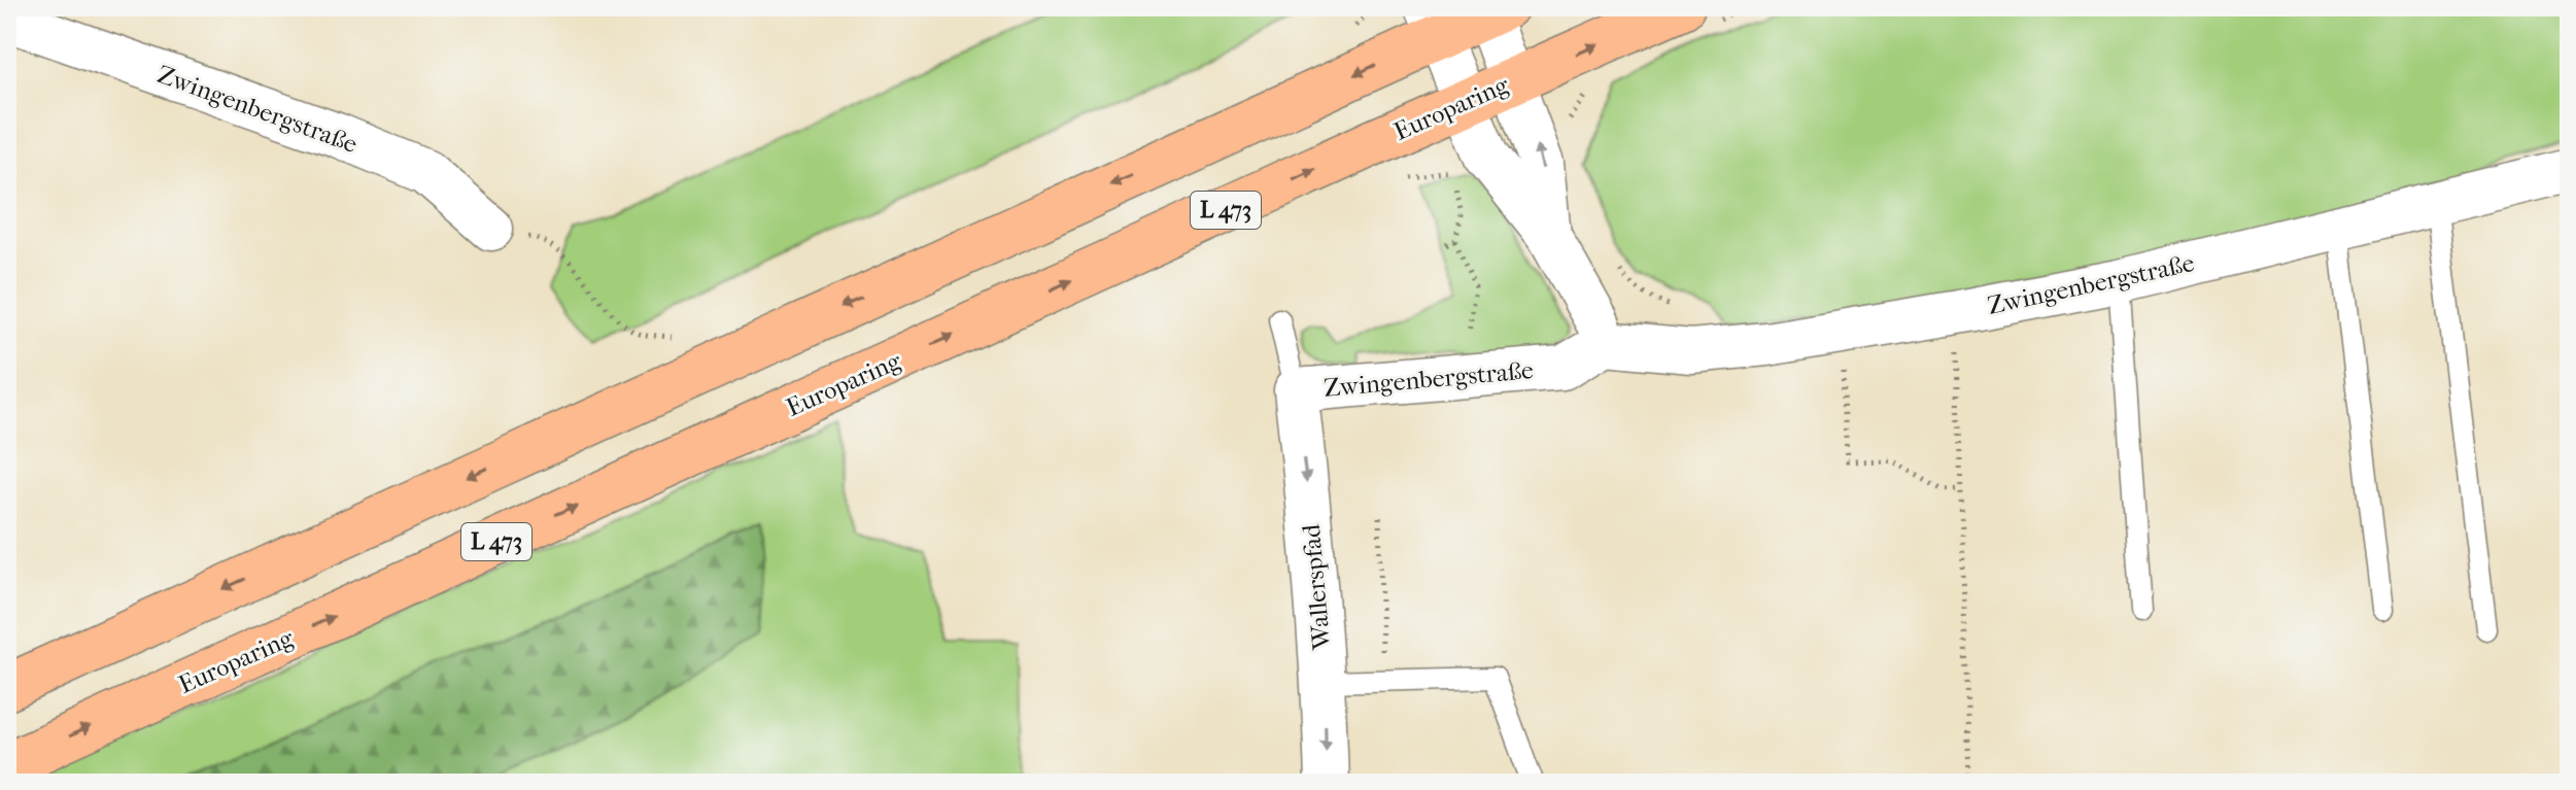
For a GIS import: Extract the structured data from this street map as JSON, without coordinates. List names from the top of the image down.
{
  "streets": {
    "main road": ["Europaring", "L 473"],
    "street": ["Zwingenbergstraße", "Wallerspfad"]
  },
  "crossings": [
    ["Zwingenbergstraße", "Wallerspfad"]
  ],
  "one_way": ["Wallerspfad"]
}
